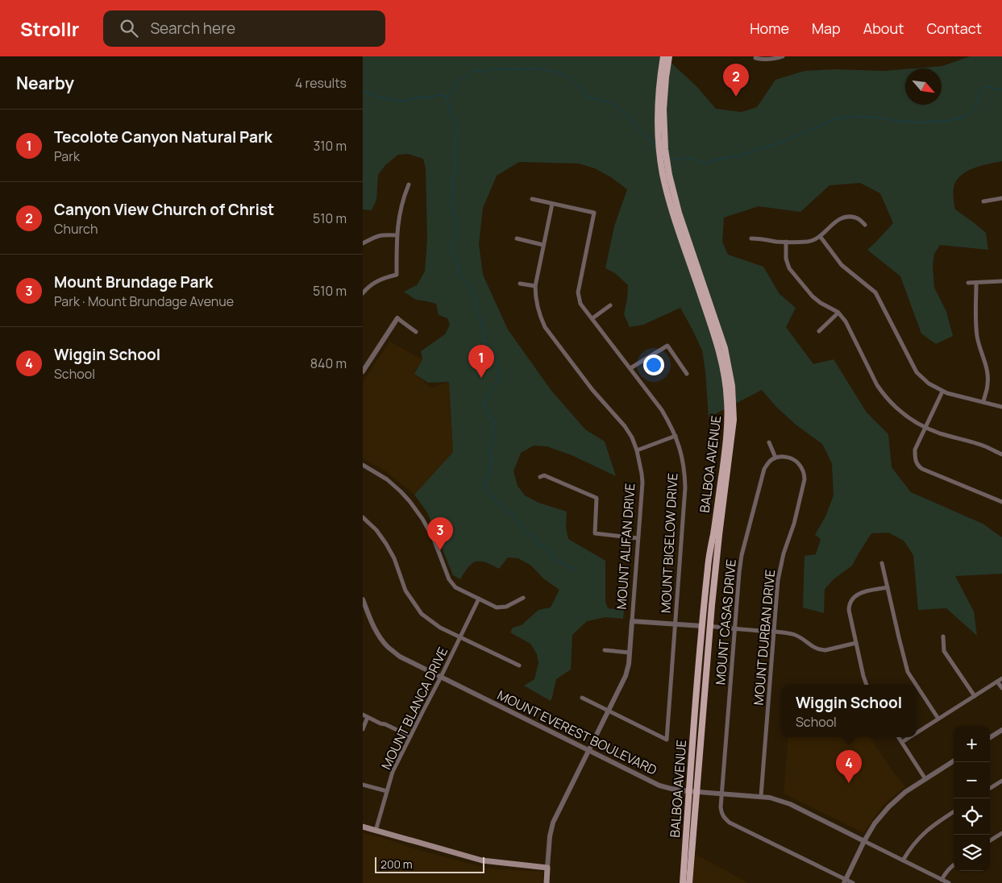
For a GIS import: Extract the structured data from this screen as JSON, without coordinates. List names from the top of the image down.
{
  "streets": {
    "main road": ["BALBOA AVENUE", "MOUNT ALIFAN DRIVE"],
    "street": [
      "MOUNT BIGELOW DRIVE",
      "MOUNT CASAS DRIVE",
      "MOUNT DURBAN DRIVE",
      "MOUNT BLANCA DRIVE",
      "MOUNT EVEREST BOULEVARD"
    ]
  },
  "crossings": [
    ["BALBOA AVENUE", "MOUNT EVEREST BOULEVARD"],
    ["MOUNT BIGELOW DRIVE", "MOUNT ALIFAN DRIVE"],
    ["MOUNT ALIFAN DRIVE", "MOUNT EVEREST BOULEVARD"],
    ["MOUNT CASAS DRIVE", "MOUNT DURBAN DRIVE"],
    ["MOUNT CASAS DRIVE", "MOUNT EVEREST BOULEVARD"],
    ["MOUNT DURBAN DRIVE", "MOUNT EVEREST BOULEVARD"],
    ["MOUNT BLANCA DRIVE", "MOUNT EVEREST BOULEVARD"]
  ],
  "scale_bar": "200 m",
  "north": "bottom right",
  "page": {
    "header": "Strollr",
    "search": "Search here",
    "nav": [
      "Home",
      "Map",
      "About",
      "Contact"
    ],
    "heading": ["Nearby", "4 results"],
    "pins": [
      "2",
      "1",
      "3",
      "4"
    ],
    "list": [
      {
        "mark": "1",
        "name": "Tecolote Canyon Natural Park",
        "note": "Park",
        "value": "310 m"
      },
      {
        "mark": "2",
        "name": "Canyon View Church of Christ",
        "note": "Church",
        "value": "510 m"
      },
      {
        "mark": "3",
        "name": "Mount Brundage Park",
        "note": "Park · Mount Brundage Avenue",
        "value": "510 m"
      },
      {
        "mark": "4",
        "name": "Wiggin School",
        "note": "School",
        "value": "840 m"
      }
    ],
    "popup": ["Wiggin School", "School"],
    "map_buttons": ["+", "−"],
    "scale": "200 m"
  }
}
